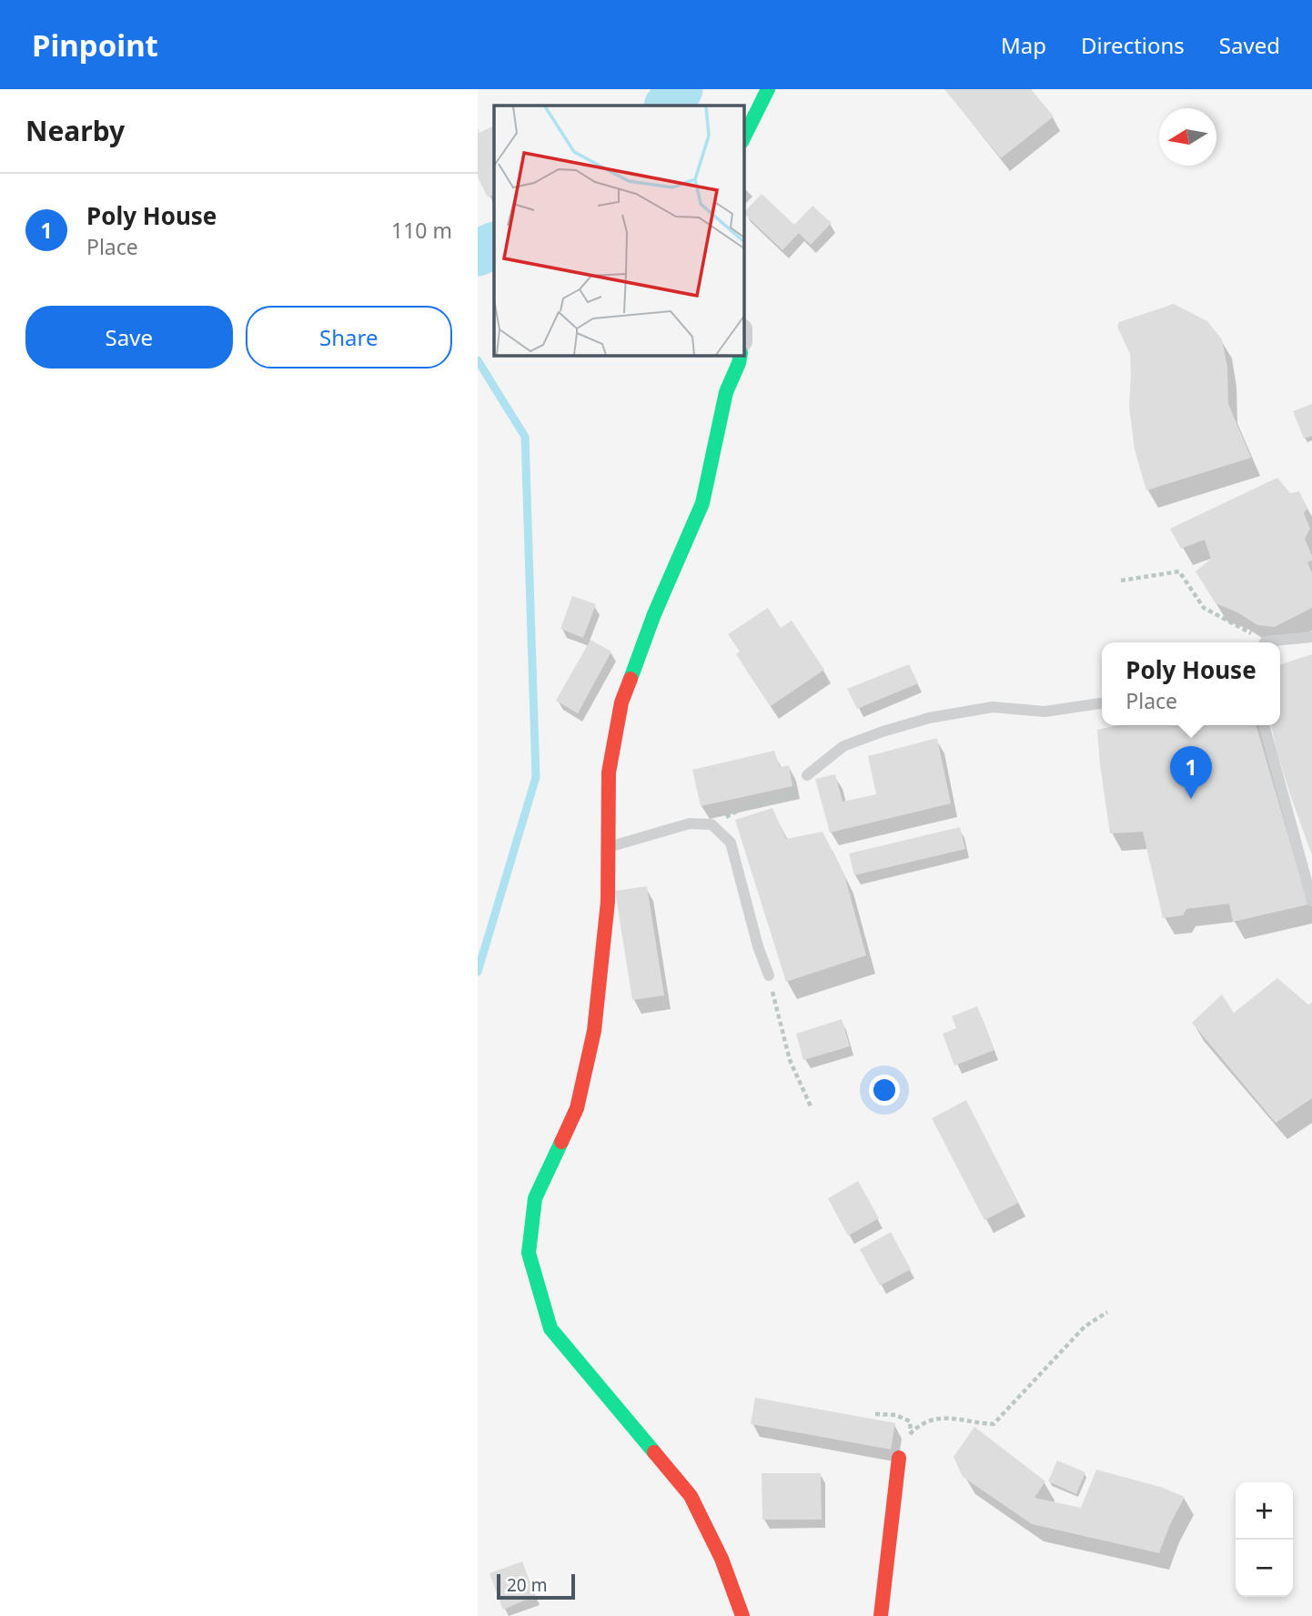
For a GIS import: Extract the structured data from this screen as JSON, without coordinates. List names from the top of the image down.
{
  "scale_bar": "20 m",
  "north": "left",
  "page": {
    "header": "Pinpoint",
    "nav": ["Map", "Directions", "Saved"],
    "heading": "Nearby",
    "list": [
      {
        "mark": "1",
        "name": "Poly House",
        "note": "Place",
        "value": "110 m"
      }
    ],
    "buttons": ["Save", "Share"],
    "popup": ["Poly House", "Place"],
    "pins": "1",
    "map_buttons": ["+", "−"],
    "scale": "20 m"
  }
}
